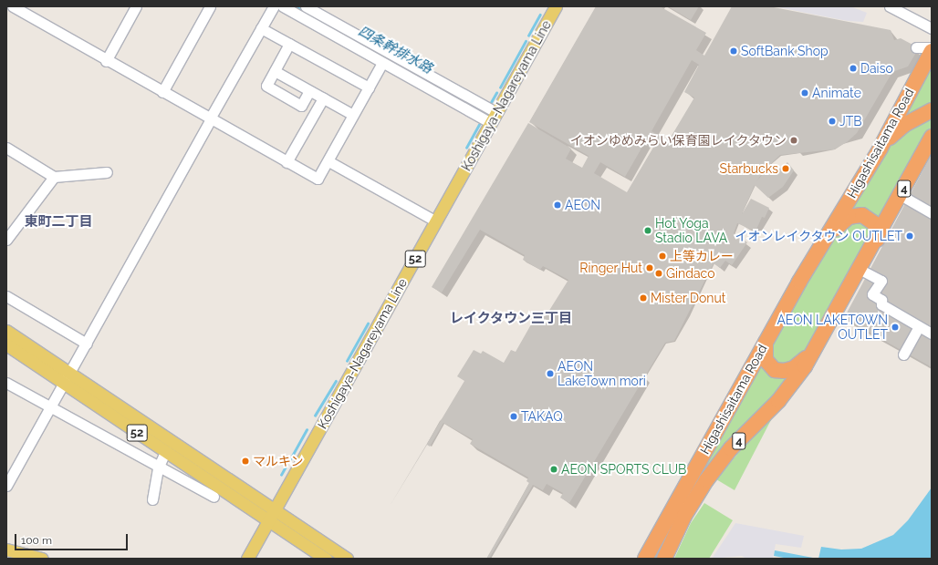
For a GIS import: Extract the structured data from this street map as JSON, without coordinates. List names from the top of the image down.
{
  "streets": {
    "highway": ["Higashisaitama Road", "4"],
    "main road": ["Koshigaya-Nagareyama Line", "52"]
  },
  "crossings": [
    ["Koshigaya-Nagareyama Line", "52"],
    ["Higashisaitama Road", "4"]
  ],
  "districts": ["東町二丁目", "レイクタウン三丁目"],
  "water": ["四条幹排水路"],
  "places": [
    "SoftBank Shop",
    "Daiso",
    "Animate",
    "JTB",
    "イオンゆめみらい保育園レイクタウン",
    "Starbucks",
    "AEON",
    "Hot Yoga Stadio LAVA",
    "イオンレイクタウン OUTLET",
    "上等カレー",
    "Ringer Hut",
    "Gindaco",
    "Mister Donut",
    "AEON LAKETOWN OUTLET",
    "AEON LakeTown mori",
    "TAKAQ",
    "マルキン",
    "AEON SPORTS CLUB"
  ],
  "scale_bar": "100 m"
}
